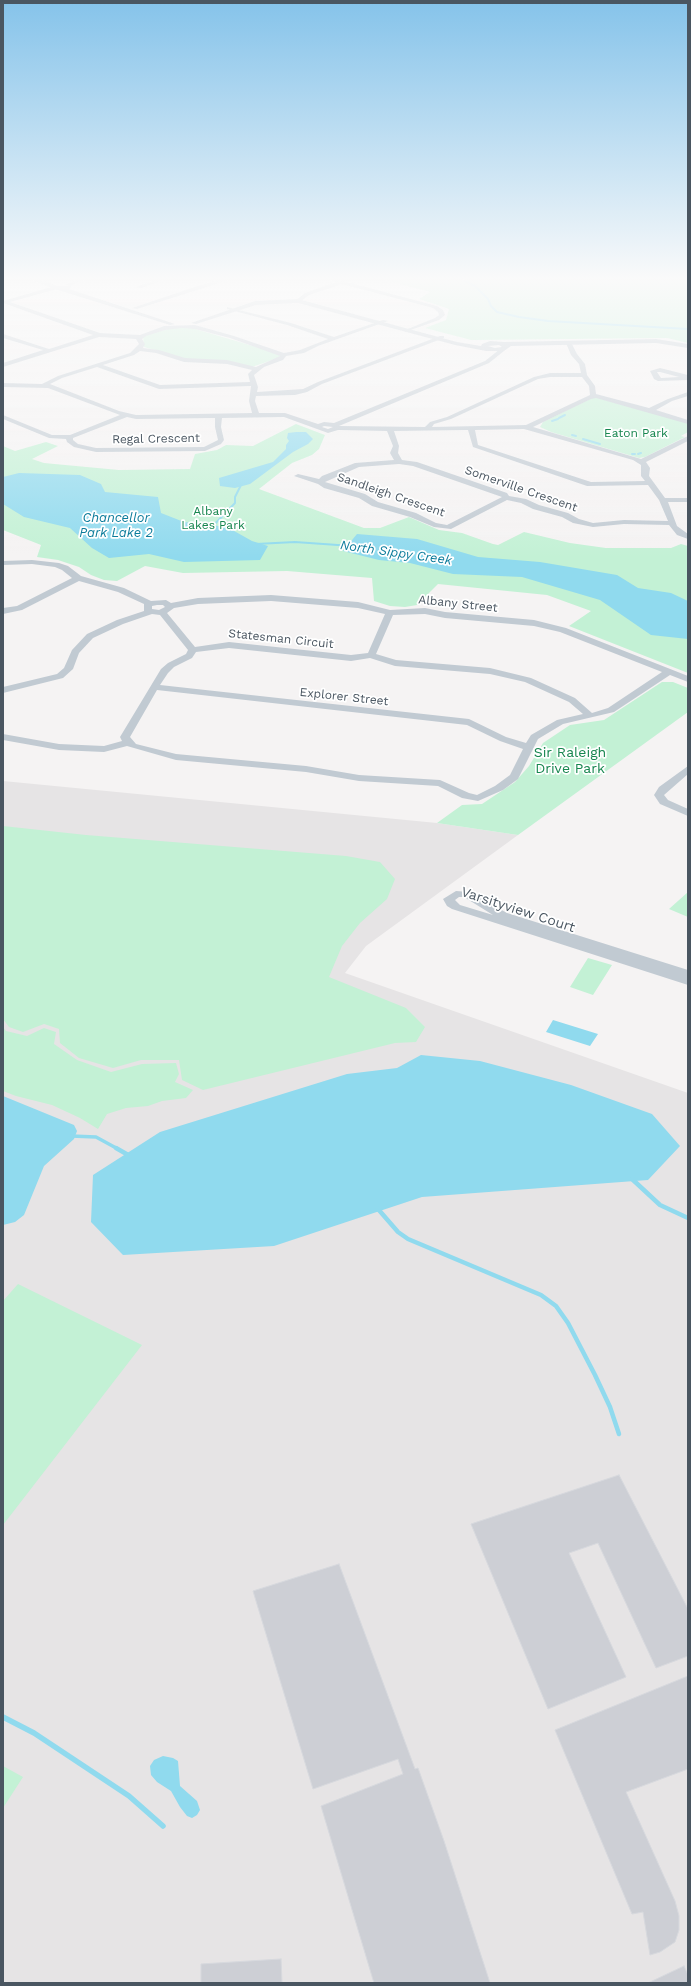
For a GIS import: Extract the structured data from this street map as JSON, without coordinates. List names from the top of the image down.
{
  "streets": {
    "street": [
      "Regal Crescent",
      "Somerville Crescent",
      "Sandleigh Crescent",
      "Albany Street",
      "Statesman Circuit",
      "Explorer Street",
      "Varsityview Court"
    ]
  },
  "crossings": [
    ["Somerville Crescent", "Sandleigh Crescent"],
    ["Statesman Circuit", "Explorer Street"]
  ],
  "water": ["Chancellor Park Lake 2", "North Sippy Creek"],
  "parks": ["Eaton Park", "Albany Lakes Park", "Sir Raleigh Drive Park"]
}
